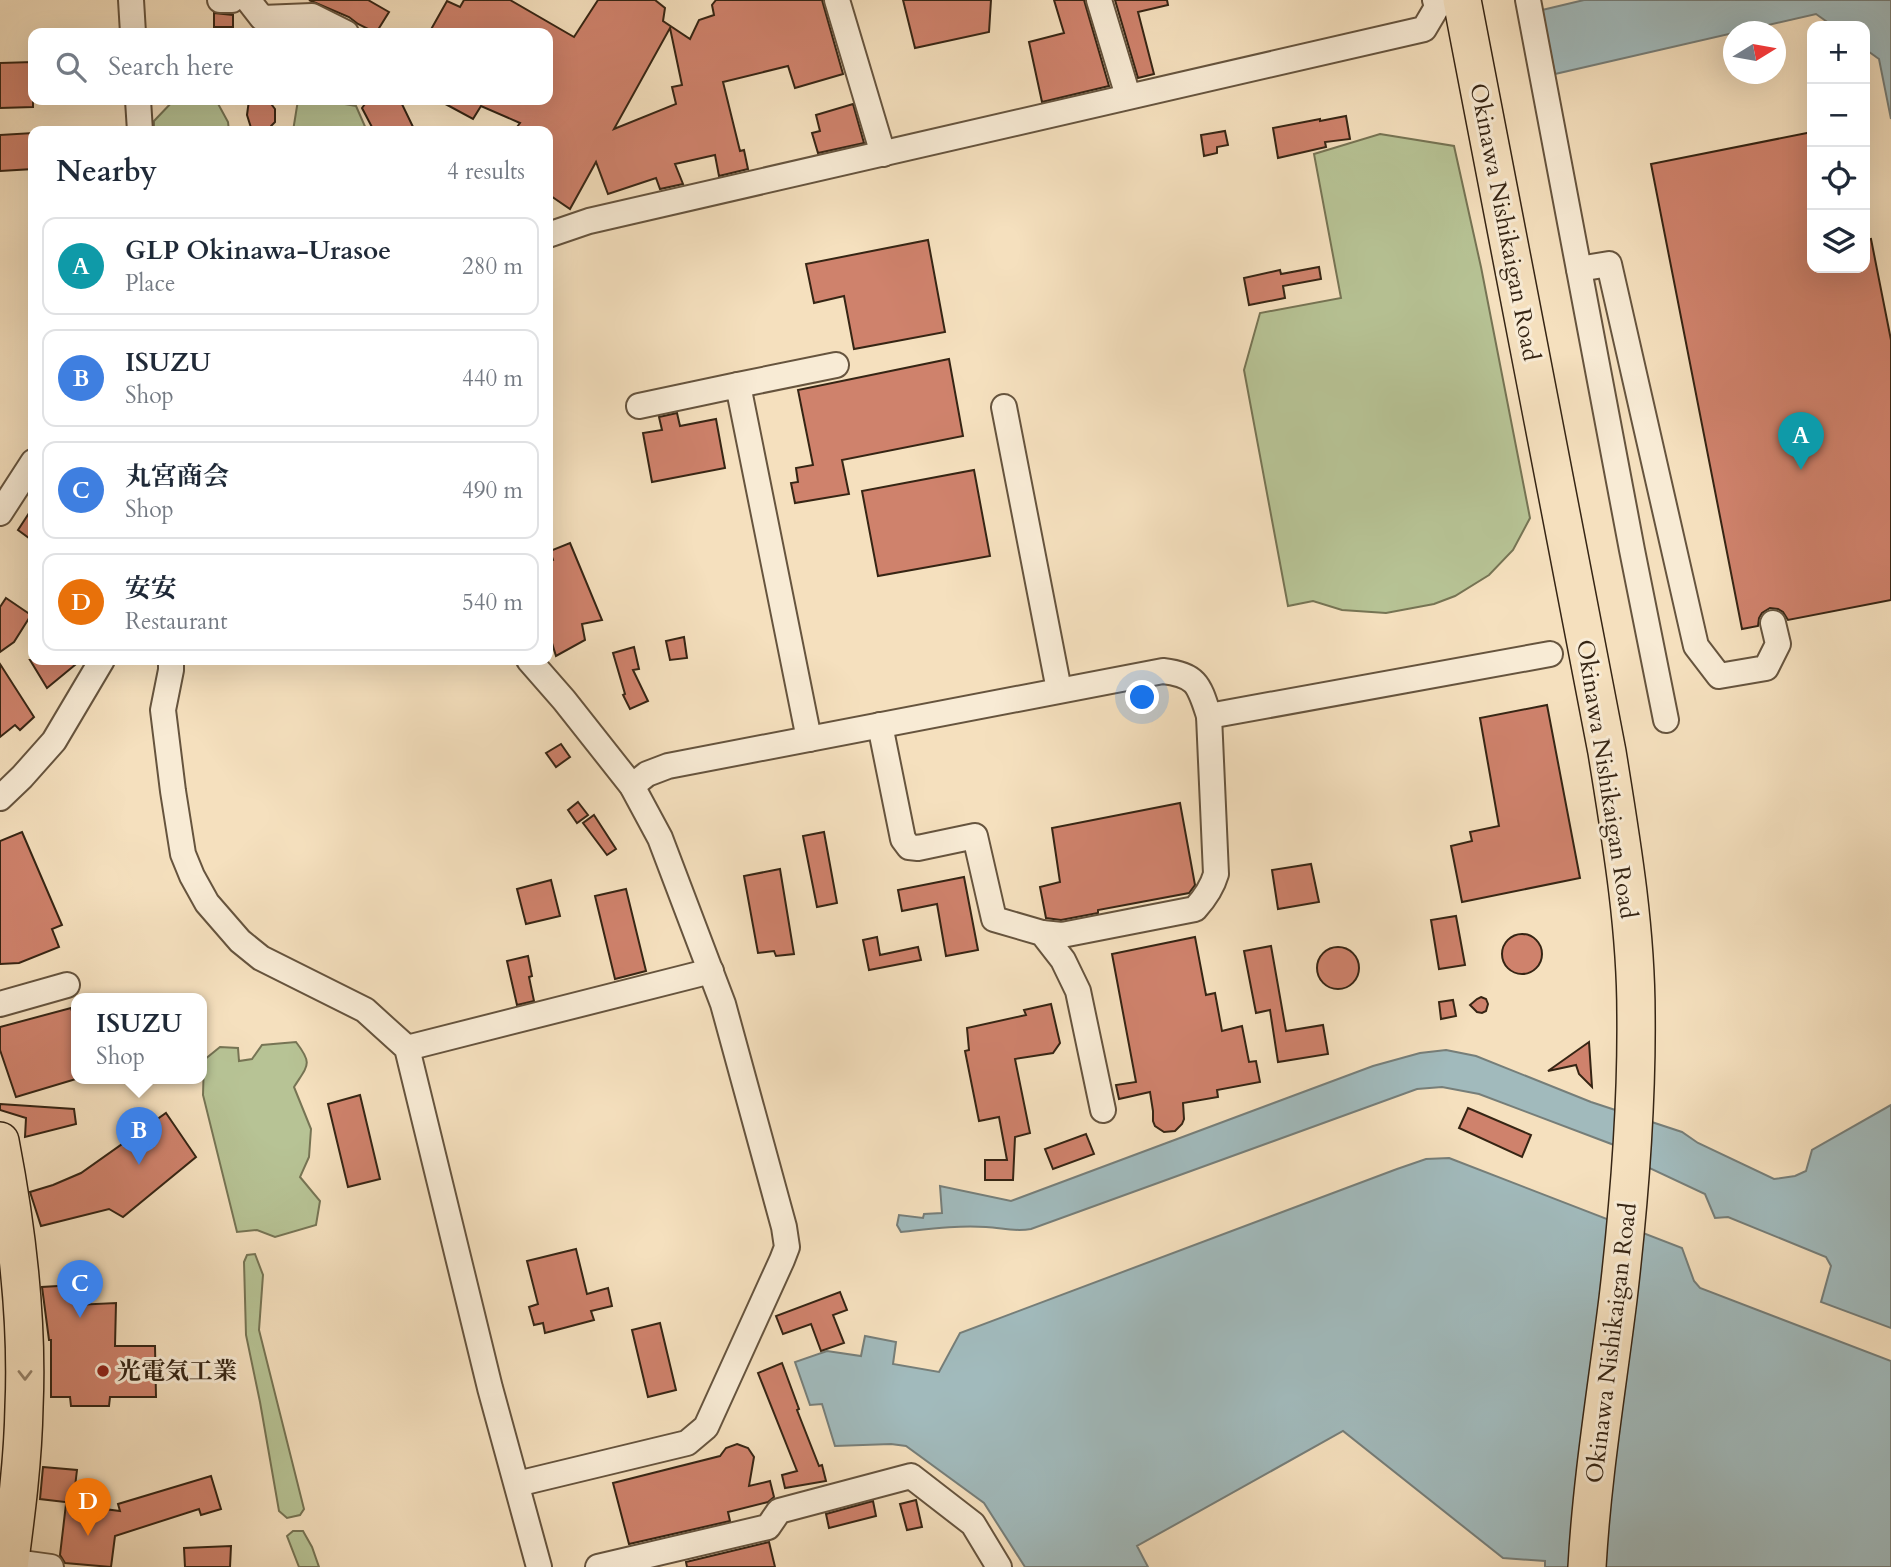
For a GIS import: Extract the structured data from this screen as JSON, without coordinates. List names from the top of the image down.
{
  "streets": {
    "highway": ["Okinawa Nishikaigan Road"]
  },
  "places": ["光電気工業"],
  "north": "right",
  "page": {
    "map_buttons": ["+", "−"],
    "search": "Search here",
    "heading": ["Nearby", "4 results"],
    "list": [
      {
        "mark": "A",
        "name": "GLP Okinawa-Urasoe",
        "note": "Place",
        "value": "280 m"
      },
      {
        "mark": "B",
        "name": "ISUZU",
        "note": "Shop",
        "value": "440 m"
      },
      {
        "mark": "C",
        "name": "丸宮商会",
        "note": "Shop",
        "value": "490 m"
      },
      {
        "mark": "D",
        "name": "安安",
        "note": "Restaurant",
        "value": "540 m"
      }
    ],
    "pins": [
      "A",
      "B",
      "C",
      "D"
    ],
    "popup": ["ISUZU", "Shop"]
  }
}
